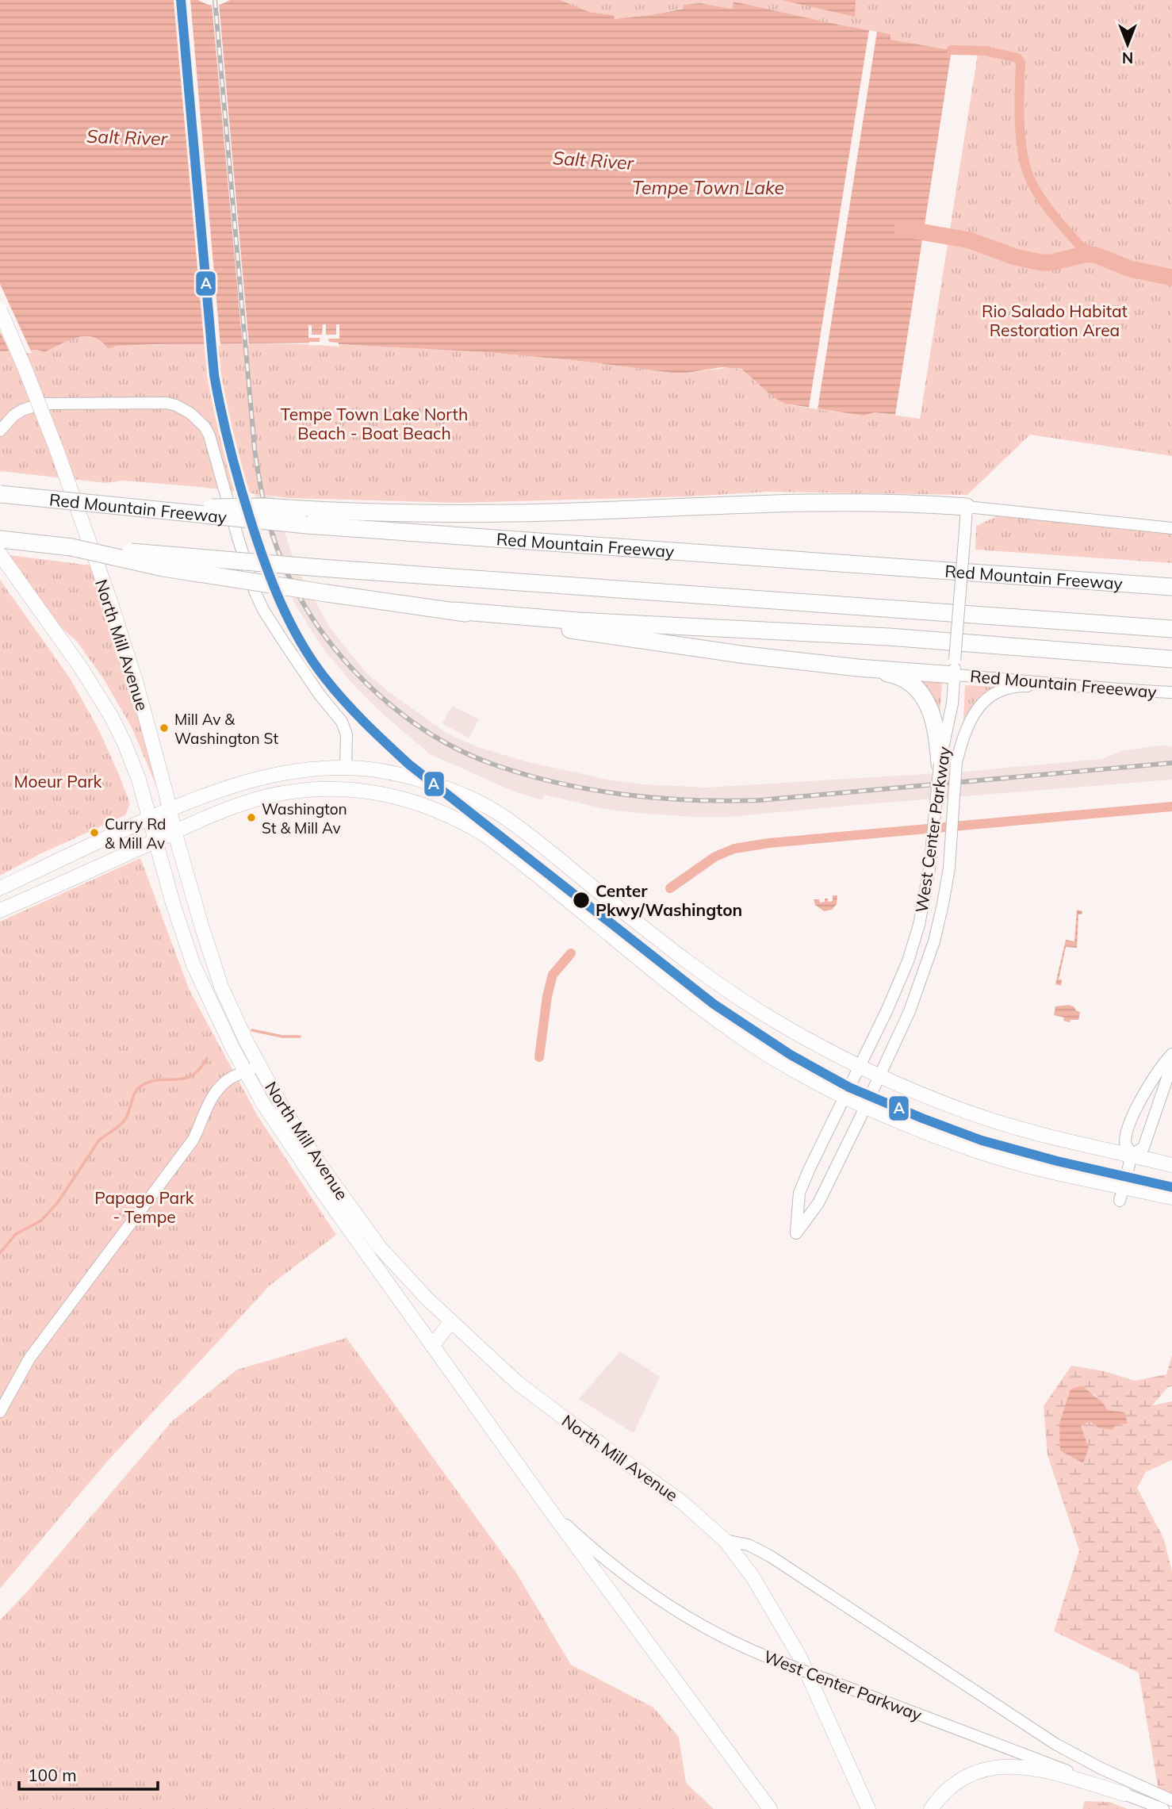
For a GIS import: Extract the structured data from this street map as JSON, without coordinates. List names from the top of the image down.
{
  "streets": {
    "highway": ["Red Mountain Freeway"],
    "main road": ["North Mill Avenue"],
    "street": ["Red Mountain Freeeway", "West Center Parkway"]
  },
  "crossings": [
    ["North Mill Avenue", "West Center Parkway"],
    ["Red Mountain Freeeway", "West Center Parkway"]
  ],
  "water": ["Salt River", "Tempe Town Lake"],
  "parks": [
    "Rio Salado Habitat Restoration Area",
    "Tempe Town Lake North Beach - Boat Beach",
    "Moeur Park",
    "Papago Park - Tempe"
  ],
  "places": [
    "Mill Av & Washington St",
    "Washington St & Mill Av",
    "Curry Rd & Mill Av",
    "Center Pkwy/Washington"
  ],
  "lines": ["transit line A"],
  "scale_bar": "100 m",
  "north": "bottom"
}
